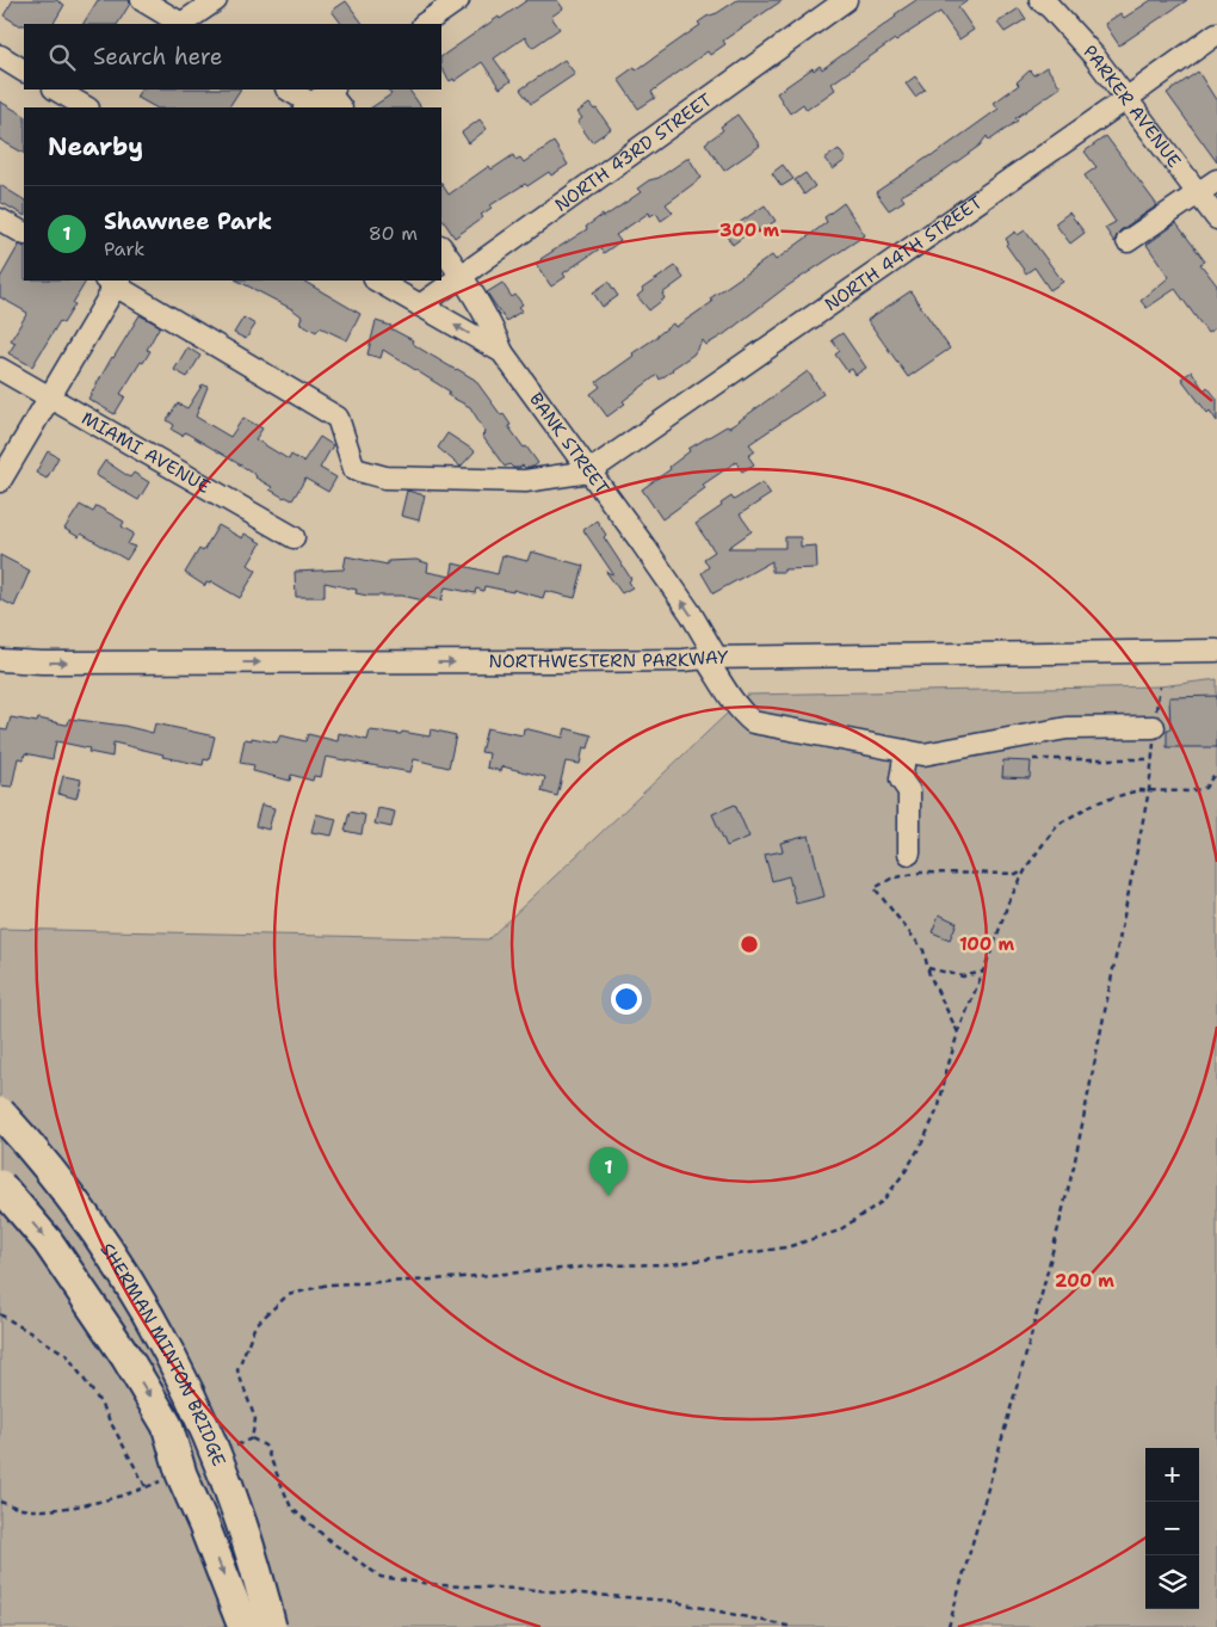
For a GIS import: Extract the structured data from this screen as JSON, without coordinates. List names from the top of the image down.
{
  "streets": {
    "highway": ["SHERMAN MINTON BRIDGE"],
    "street": [
      "PARKER AVENUE",
      "NORTH 43RD STREET",
      "NORTH 44TH STREET",
      "BANK STREET",
      "MIAMI AVENUE",
      "NORTHWESTERN PARKWAY"
    ]
  },
  "crossings": [
    ["PARKER AVENUE", "NORTH 44TH STREET"],
    ["NORTH 43RD STREET", "BANK STREET"],
    ["NORTH 44TH STREET", "BANK STREET"],
    ["BANK STREET", "NORTHWESTERN PARKWAY"]
  ],
  "one_way": ["NORTHWESTERN PARKWAY"],
  "page": {
    "search": "Search here",
    "heading": "Nearby",
    "list": [
      {
        "mark": "1",
        "name": "Shawnee Park",
        "note": "Park",
        "value": "80 m"
      }
    ],
    "pins": "1",
    "map_buttons": ["+", "−"]
  },
  "rings": ["300 m", "100 m", "200 m"]
}
